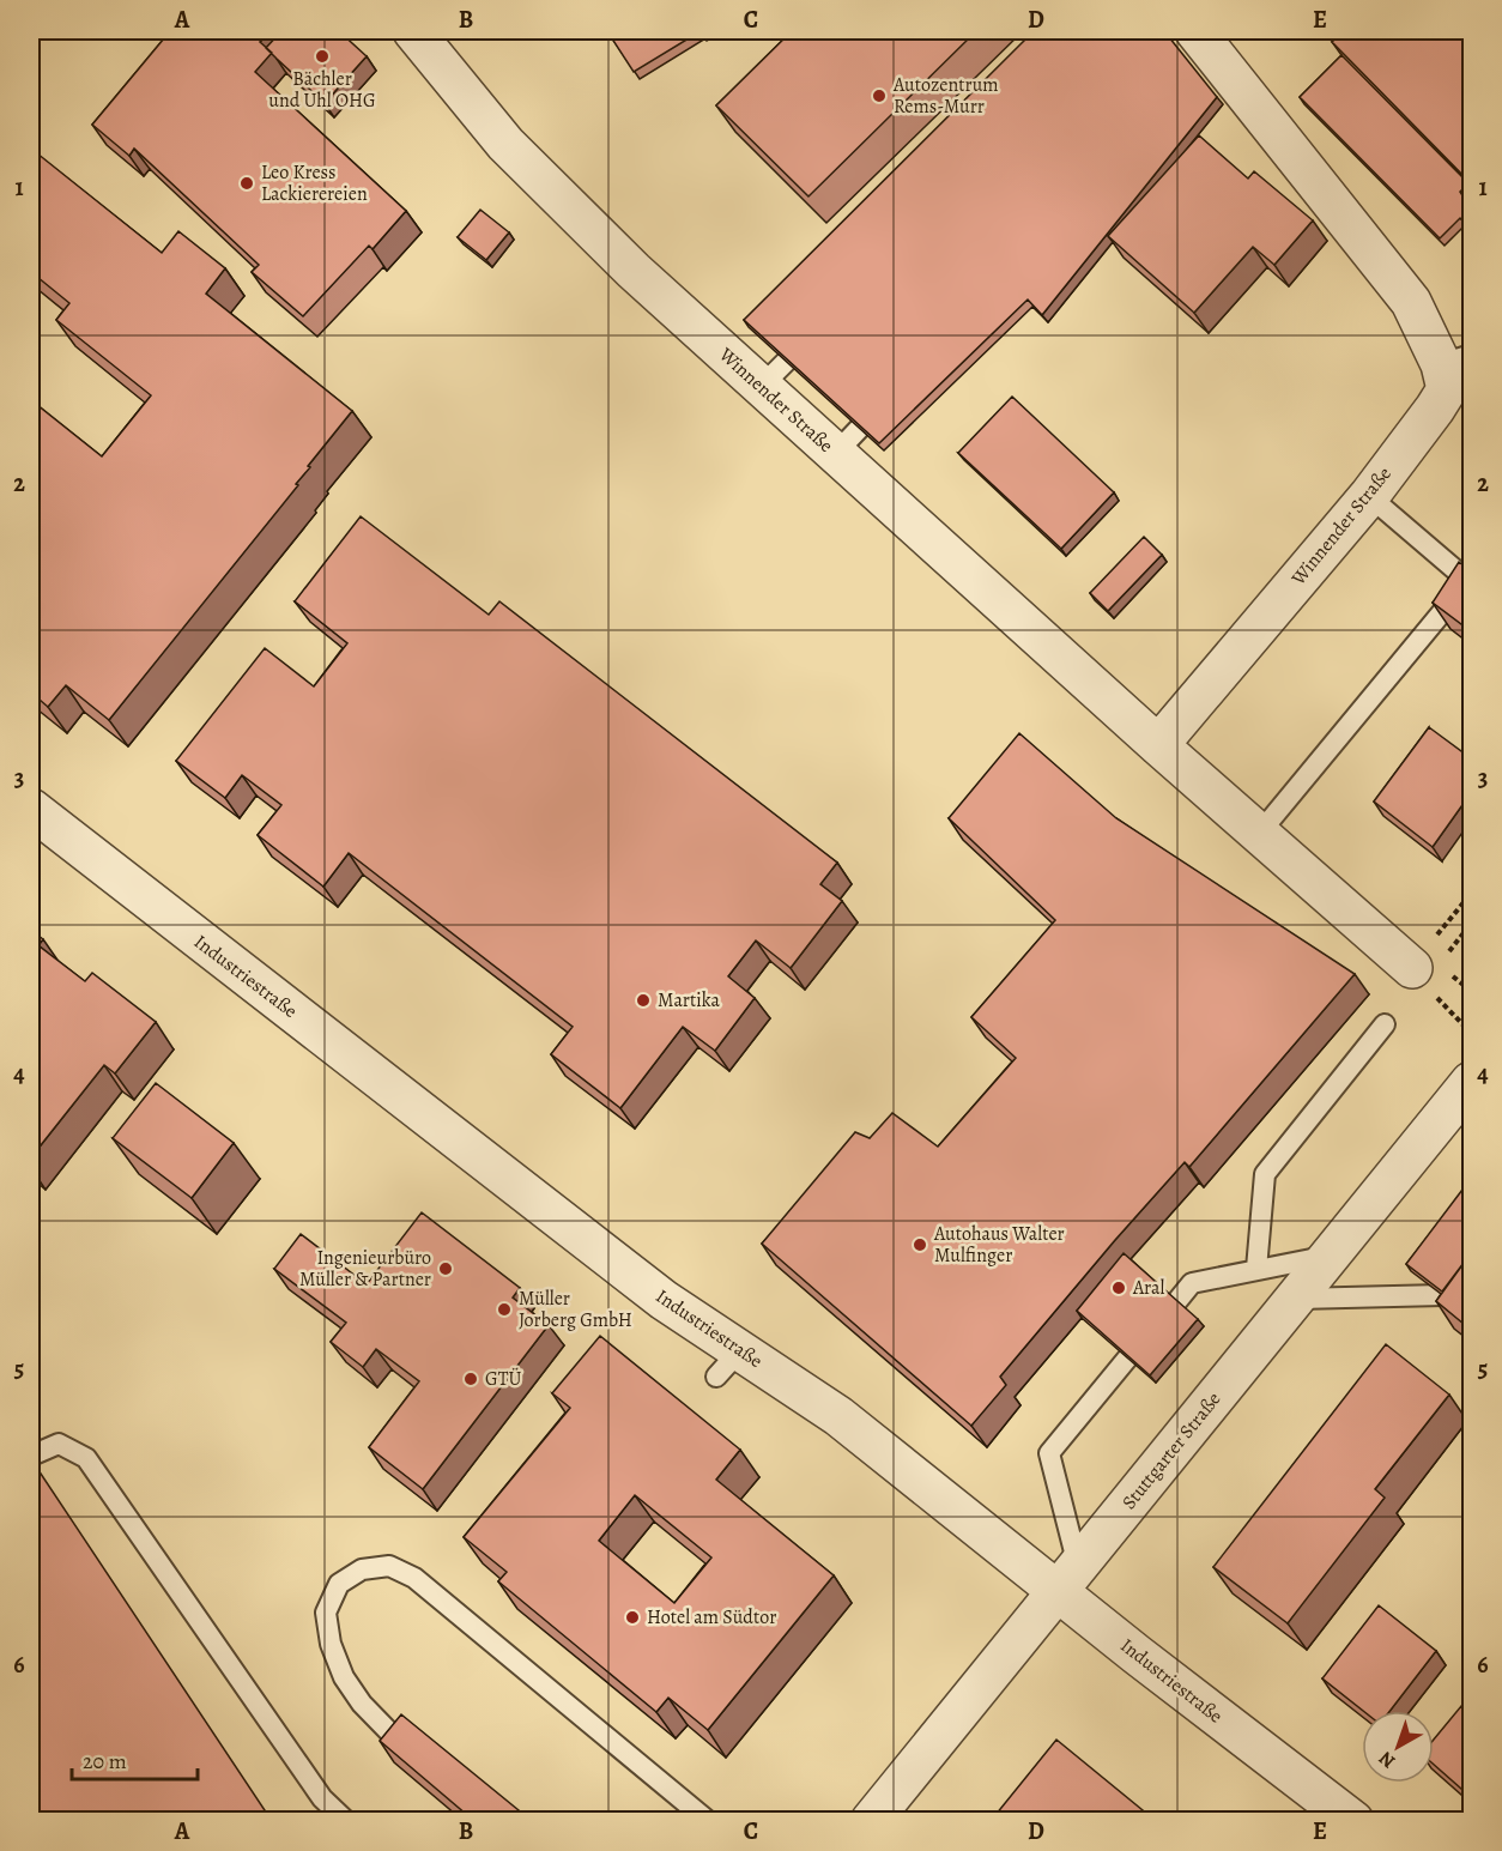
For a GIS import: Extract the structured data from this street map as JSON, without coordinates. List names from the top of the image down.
{
  "streets": {
    "street": ["Winnender Straße", "Industriestraße", "Stuttgarter Straße"]
  },
  "crossings": [
    ["Industriestraße", "Stuttgarter Straße"]
  ],
  "places": [
    "Bächler und Uhl OHG",
    "Autozentrum Rems-Murr",
    "Leo Kress Lackierereien",
    "Martika",
    "Autohaus Walter Mulfinger",
    "Ingenieurbüro Müller & Partner",
    "Aral",
    "Müller Jorberg GmbH",
    "GTÜ",
    "Hotel am Südtor"
  ],
  "scale_bar": "20 m",
  "north": "bottom left",
  "grid": {
    "columns": [
      "A",
      "B",
      "C",
      "D",
      "E"
    ],
    "rows": [
      "1",
      "2",
      "3",
      "4",
      "5",
      "6"
    ]
  }
}
